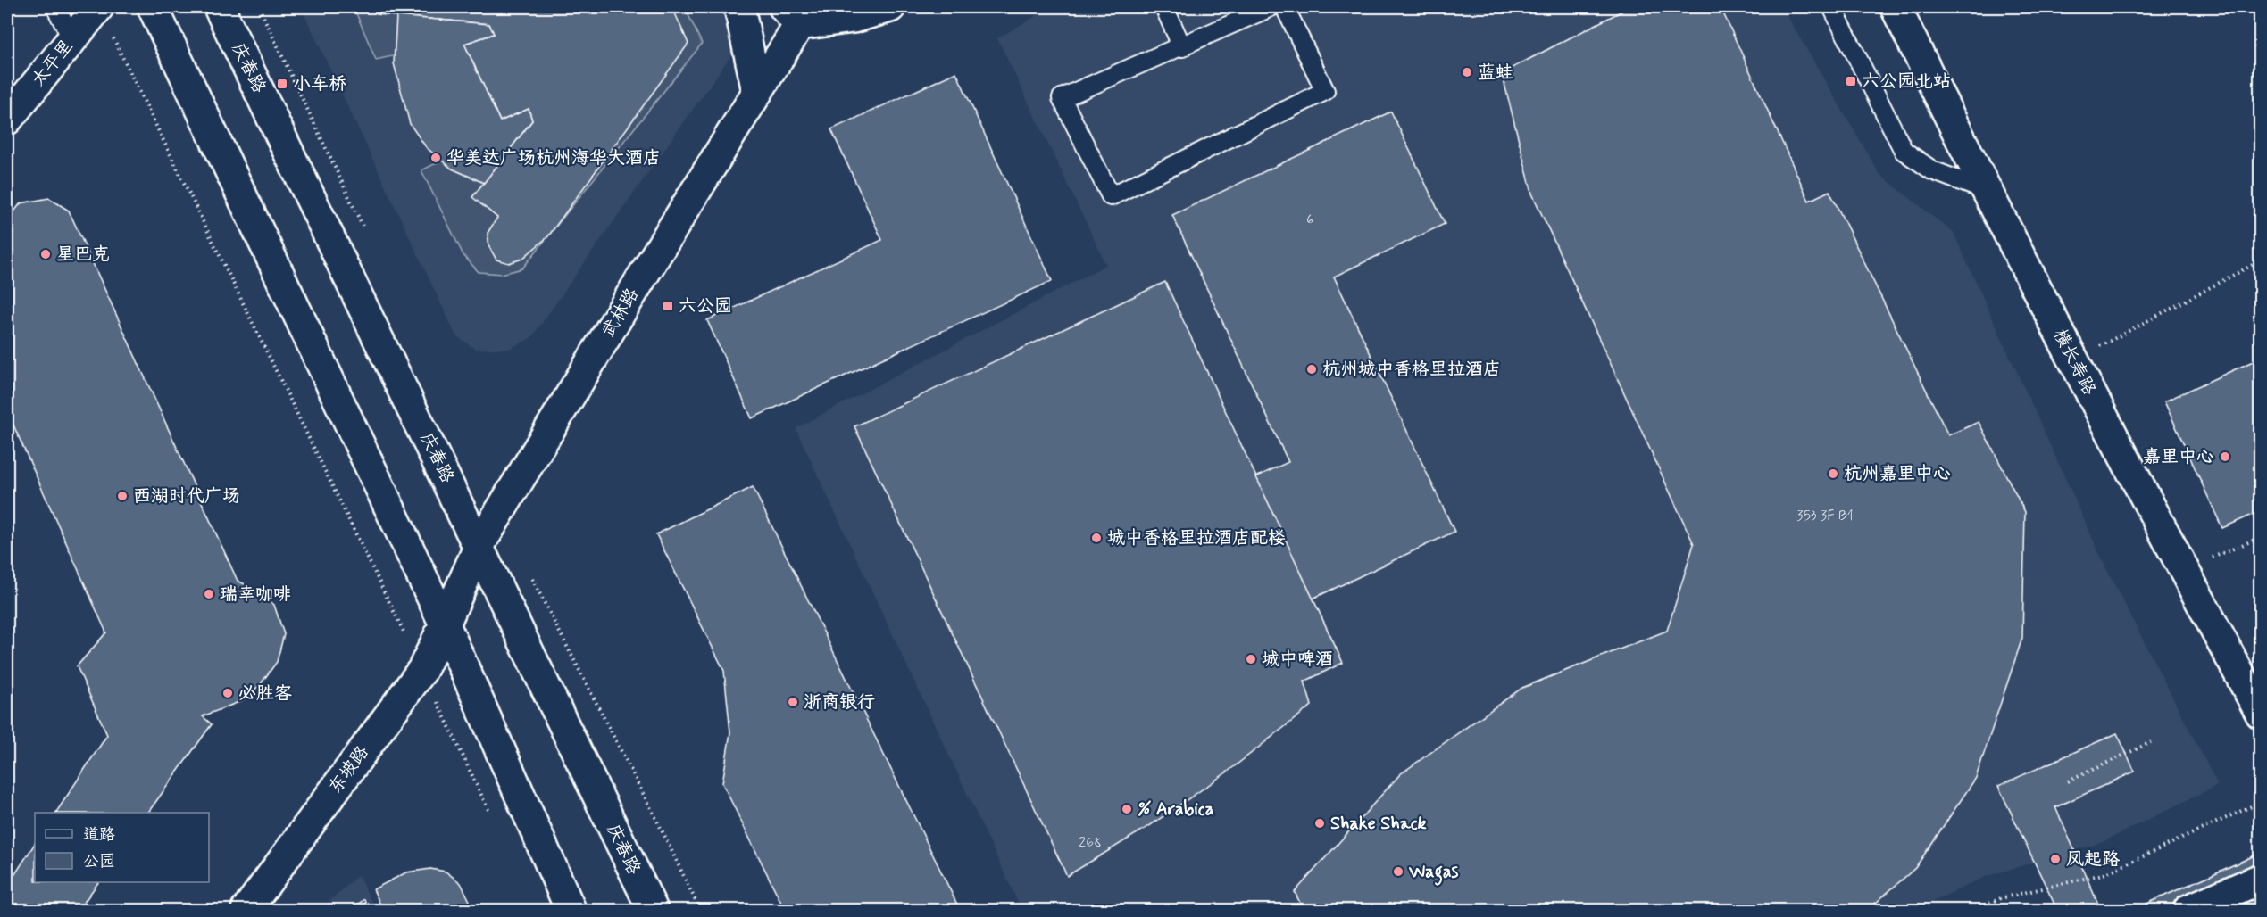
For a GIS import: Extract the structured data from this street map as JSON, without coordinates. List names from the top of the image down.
{
  "streets": {
    "street": [
      "太平里",
      "庆春路",
      "武林路",
      "横长寿路",
      "东坡路"
    ]
  },
  "crossings": [
    ["庆春路", "武林路"],
    ["武林路", "东坡路"]
  ],
  "places": {
    "other": [
      "蓝蛙",
      "华美达广场杭州海华大酒店",
      "星巴克",
      "杭州城中香格里拉酒店",
      "嘉里中心",
      "杭州嘉里中心",
      "西湖时代广场",
      "城中香格里拉酒店配楼",
      "瑞幸咖啡",
      "城中啤酒",
      "必胜客",
      "浙商银行",
      "% Arabica",
      "Shake Shack",
      "凤起路",
      "Wagas"
    ],
    "transit": ["六公园北站", "小车桥", "六公园"]
  },
  "house_numbers": ["6", "353 3F B1", "268"],
  "legend": ["道路", "公园"]
}
